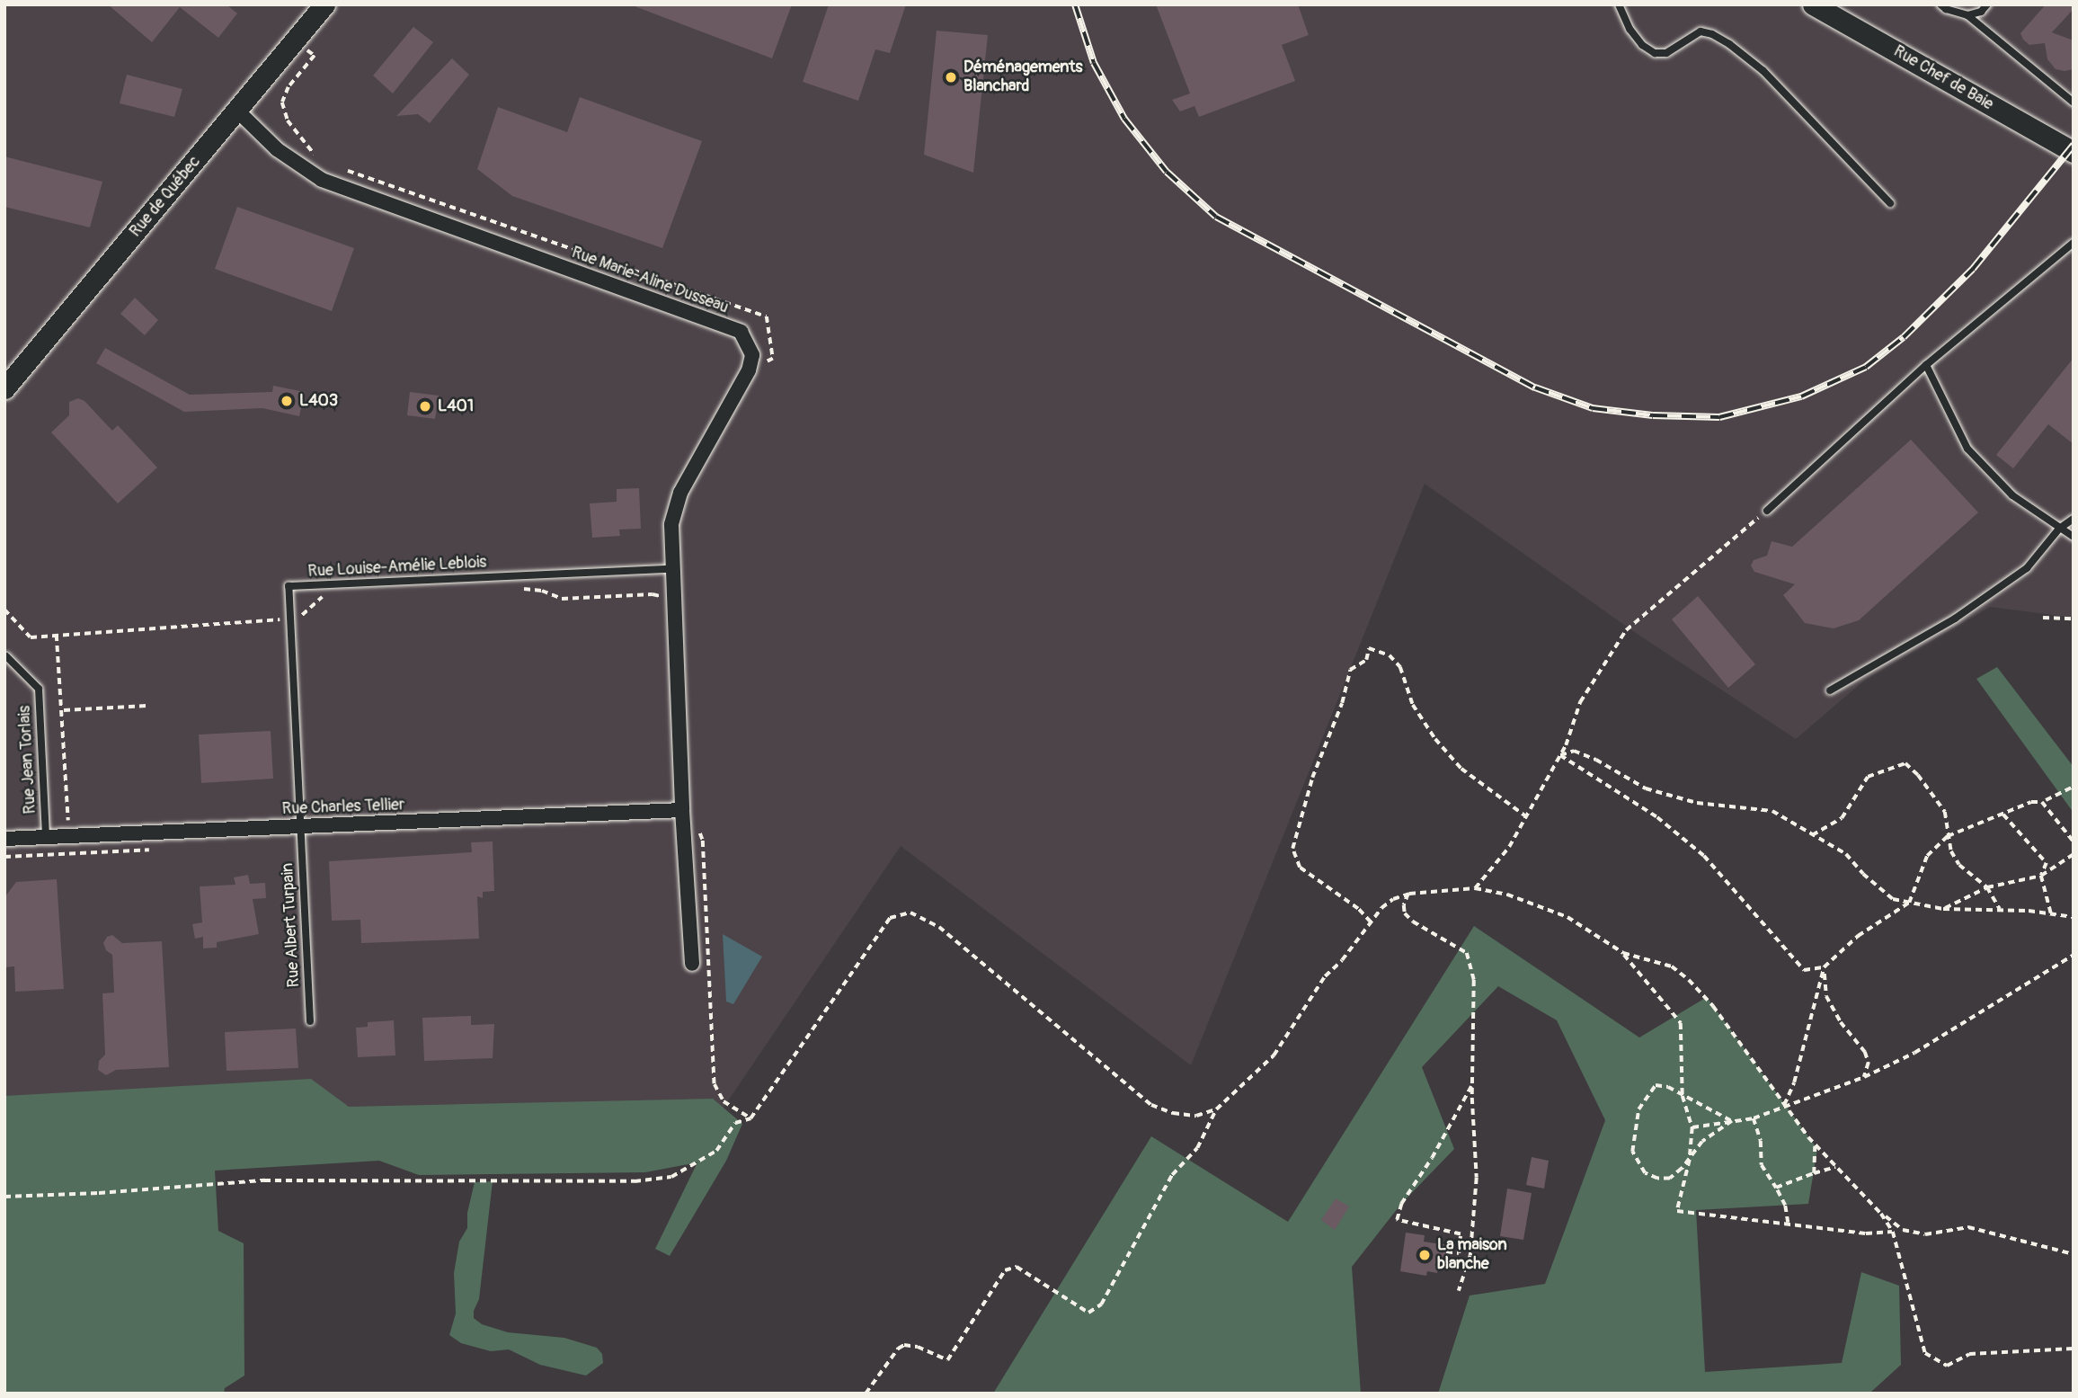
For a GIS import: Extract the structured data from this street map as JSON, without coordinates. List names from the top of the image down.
{
  "streets": {
    "street": [
      "Rue Chef de Baie",
      "Rue de Québec",
      "Rue Marie-Aline Dusseau",
      "Rue Charles Tellier"
    ],
    "lane": ["Rue Louise-Amélie Leblois", "Rue Jean Torlais", "Rue Albert Turpain"]
  },
  "crossings": [
    ["Rue de Québec", "Rue Marie-Aline Dusseau"],
    ["Rue Louise-Amélie Leblois", "Rue Charles Tellier"],
    ["Rue Louise-Amélie Leblois", "Rue Albert Turpain"],
    ["Rue Jean Torlais", "Rue Charles Tellier"],
    ["Rue Charles Tellier", "Rue Albert Turpain"]
  ],
  "places": [
    "Déménagements Blanchard",
    "L403",
    "L401",
    "La maison blanche"
  ]
}
